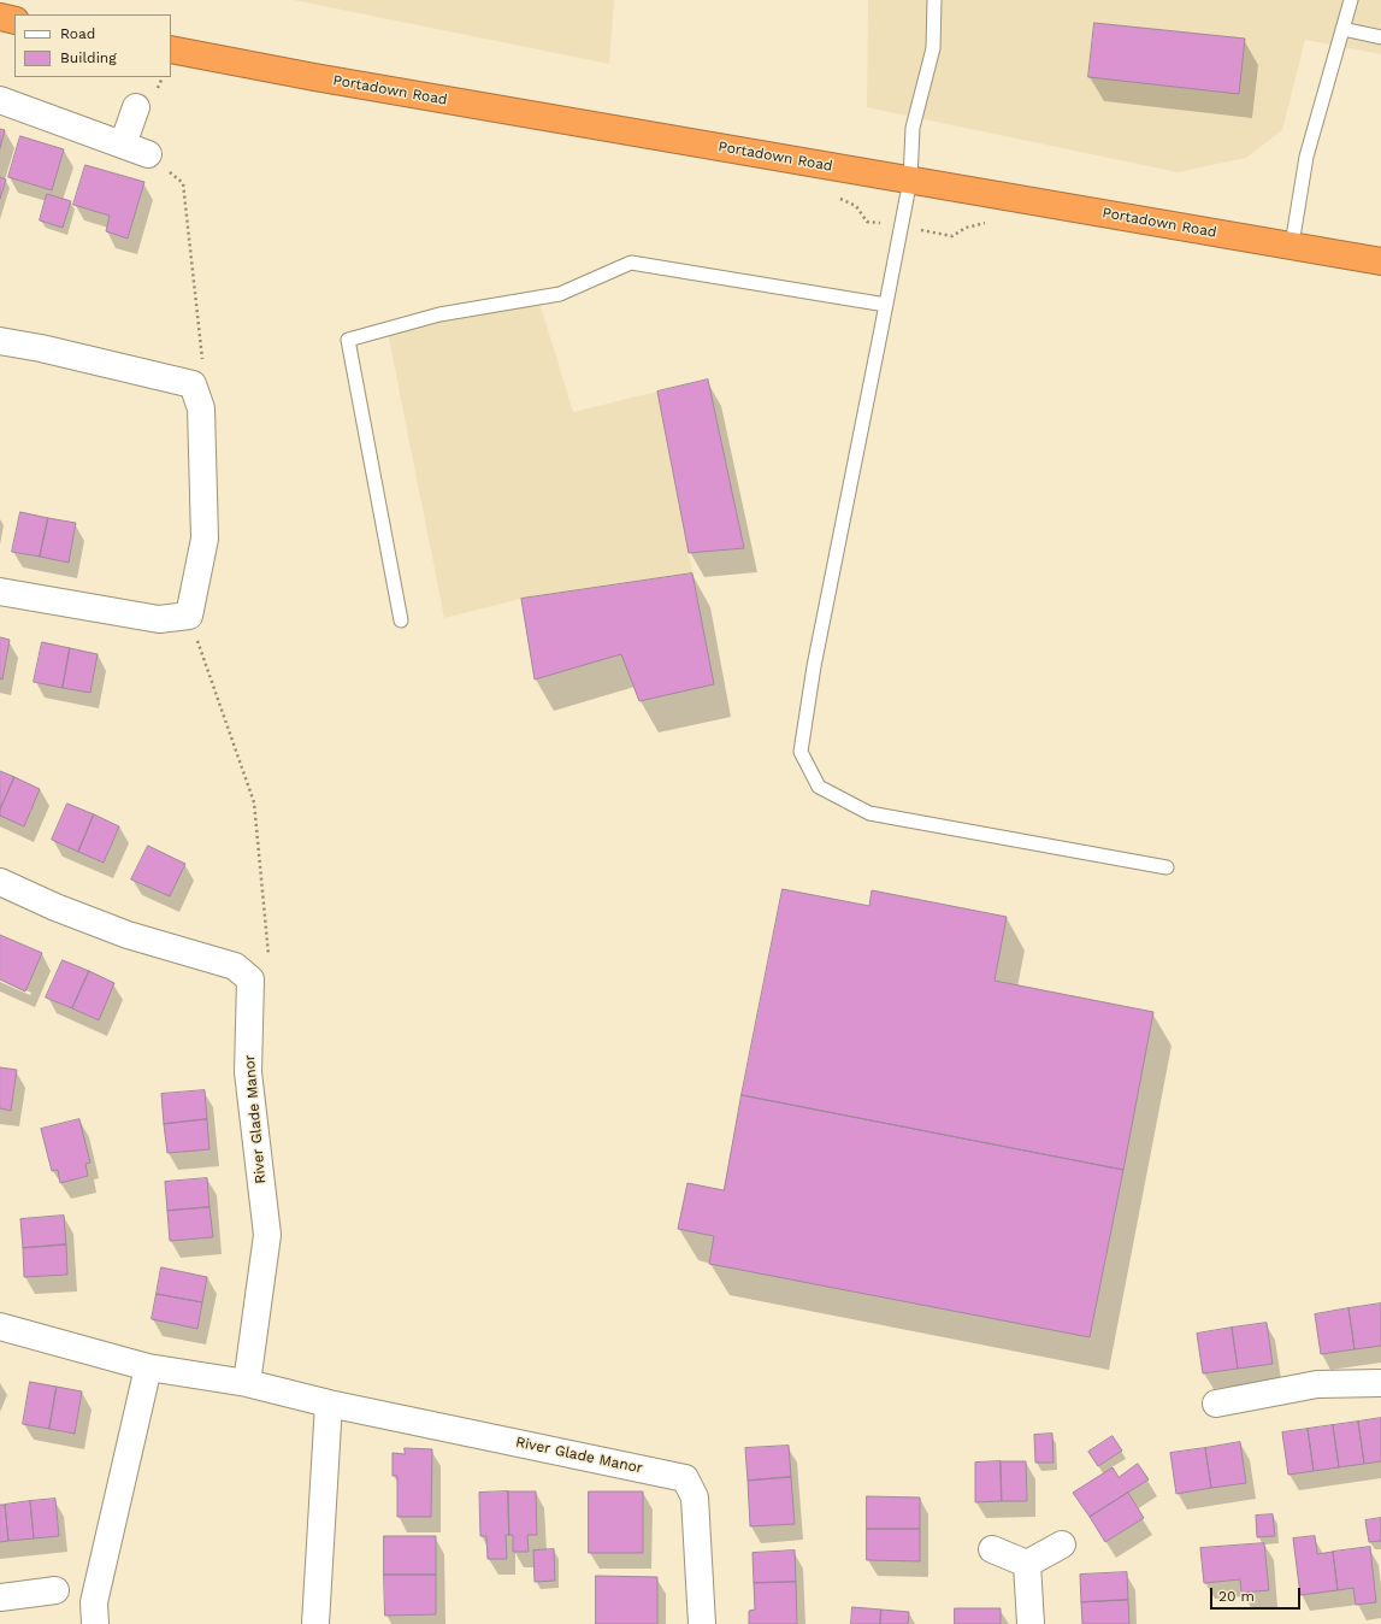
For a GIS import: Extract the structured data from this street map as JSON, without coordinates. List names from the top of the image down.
{
  "streets": {
    "highway": ["Portadown Road"],
    "street": ["River Glade Manor"]
  },
  "legend": ["Road", "Building"],
  "scale_bar": "20 m"
}
